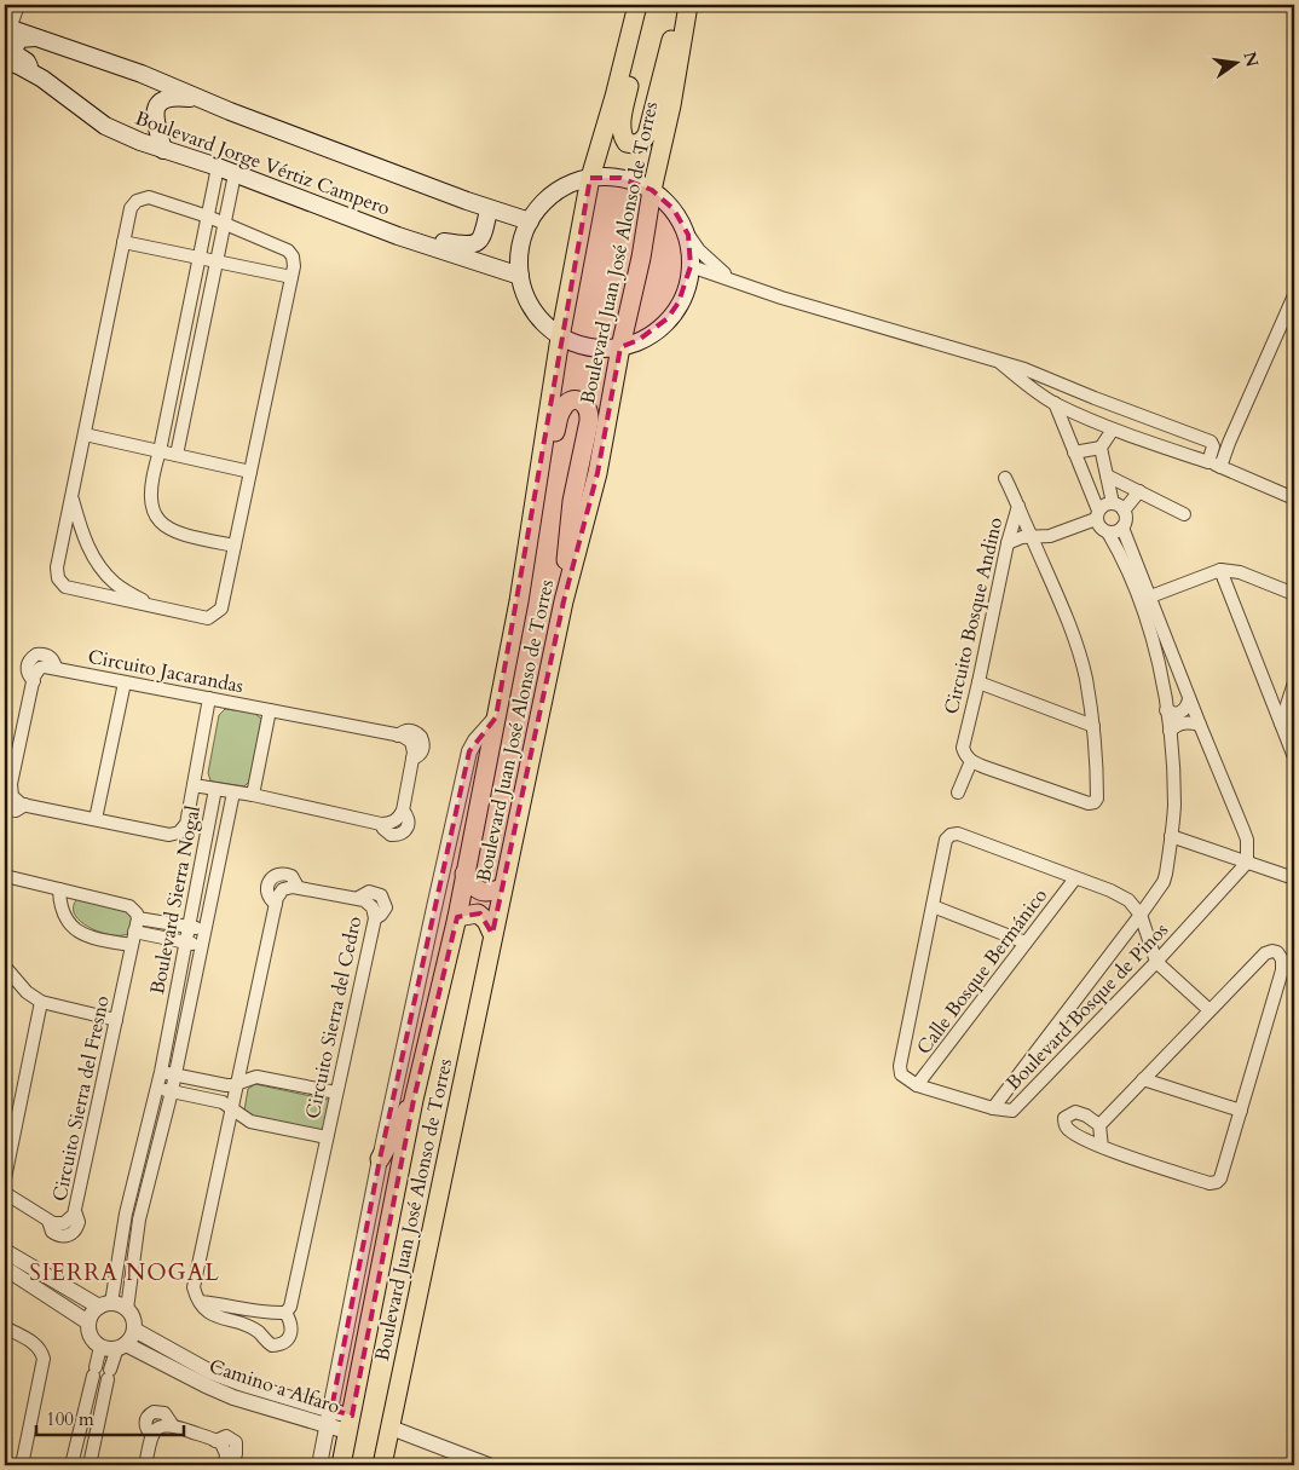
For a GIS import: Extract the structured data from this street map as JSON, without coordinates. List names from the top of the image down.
{
  "streets": {
    "main road": ["Boulevard Jorge Vértiz Campero", "Boulevard Juan José Alonso de Torres"],
    "street": [
      "Circuito Bosque Andino",
      "Circuito Jacarandas",
      "Boulevard Sierra Nogal",
      "Calle Bosque Bermánico",
      "Boulevard Bosque de Pinos",
      "Circuito Sierra del Cedro",
      "Circuito Sierra del Fresno",
      "Camino a Alfaro"
    ]
  },
  "crossings": [
    ["Boulevard Juan José Alonso de Torres", "Camino a Alfaro"],
    ["Circuito Bosque Andino", "Boulevard Bosque de Pinos"],
    ["Circuito Jacarandas", "Boulevard Sierra Nogal"],
    ["Boulevard Sierra Nogal", "Camino a Alfaro"]
  ],
  "districts": ["SIERRA NOGAL"],
  "scale_bar": "100 m",
  "north": "right"
}
